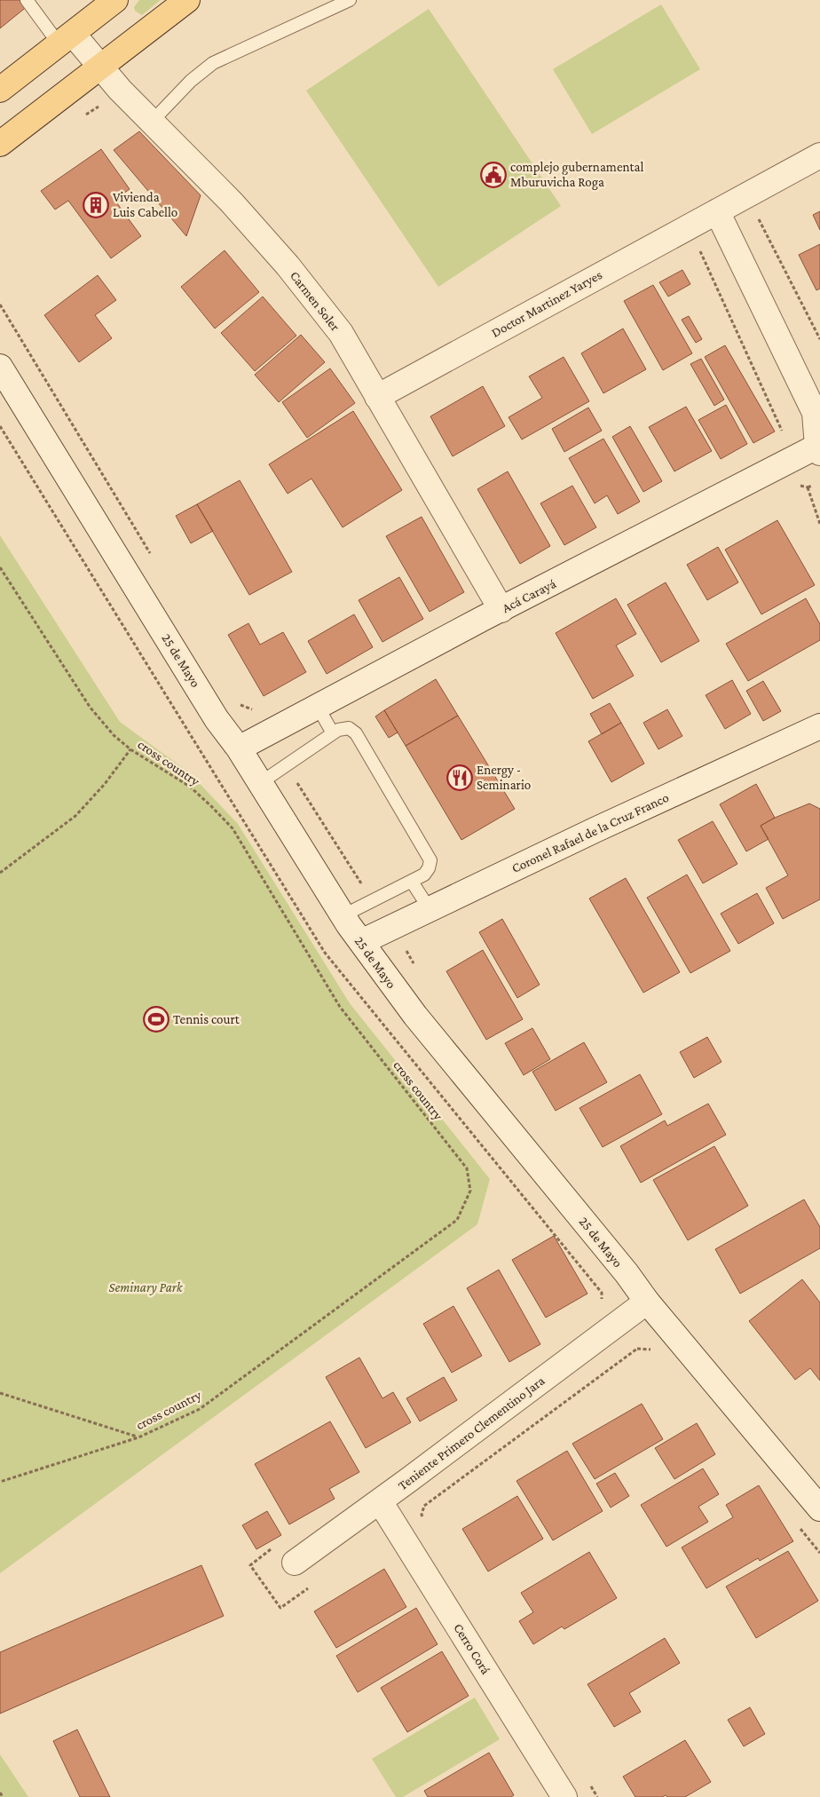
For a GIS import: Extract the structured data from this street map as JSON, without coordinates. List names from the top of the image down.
{
  "streets": {
    "street": [
      "Carmen Soler",
      "Doctor Martinez Yaryes",
      "Acá Carayá",
      "25 de Mayo",
      "Coronel Rafael de la Cruz Franco",
      "Teniente Primero Clementino Jara",
      "Cerro Corá"
    ],
    "path": ["cross country"]
  },
  "crossings": [
    ["Carmen Soler", "Doctor Martinez Yaryes"],
    ["Carmen Soler", "Acá Carayá"],
    ["Acá Carayá", "25 de Mayo"],
    ["25 de Mayo", "Coronel Rafael de la Cruz Franco"],
    ["25 de Mayo", "Teniente Primero Clementino Jara"],
    ["Teniente Primero Clementino Jara", "Cerro Corá"]
  ],
  "parks": ["Seminary Park"],
  "places": {
    "public building": ["complejo gubernamental Mburuvicha Roga"],
    "building": ["Vivienda Luis Cabello"],
    "restaurant": ["Energy - Seminario"],
    "sports": ["Tennis court"]
  }
}
